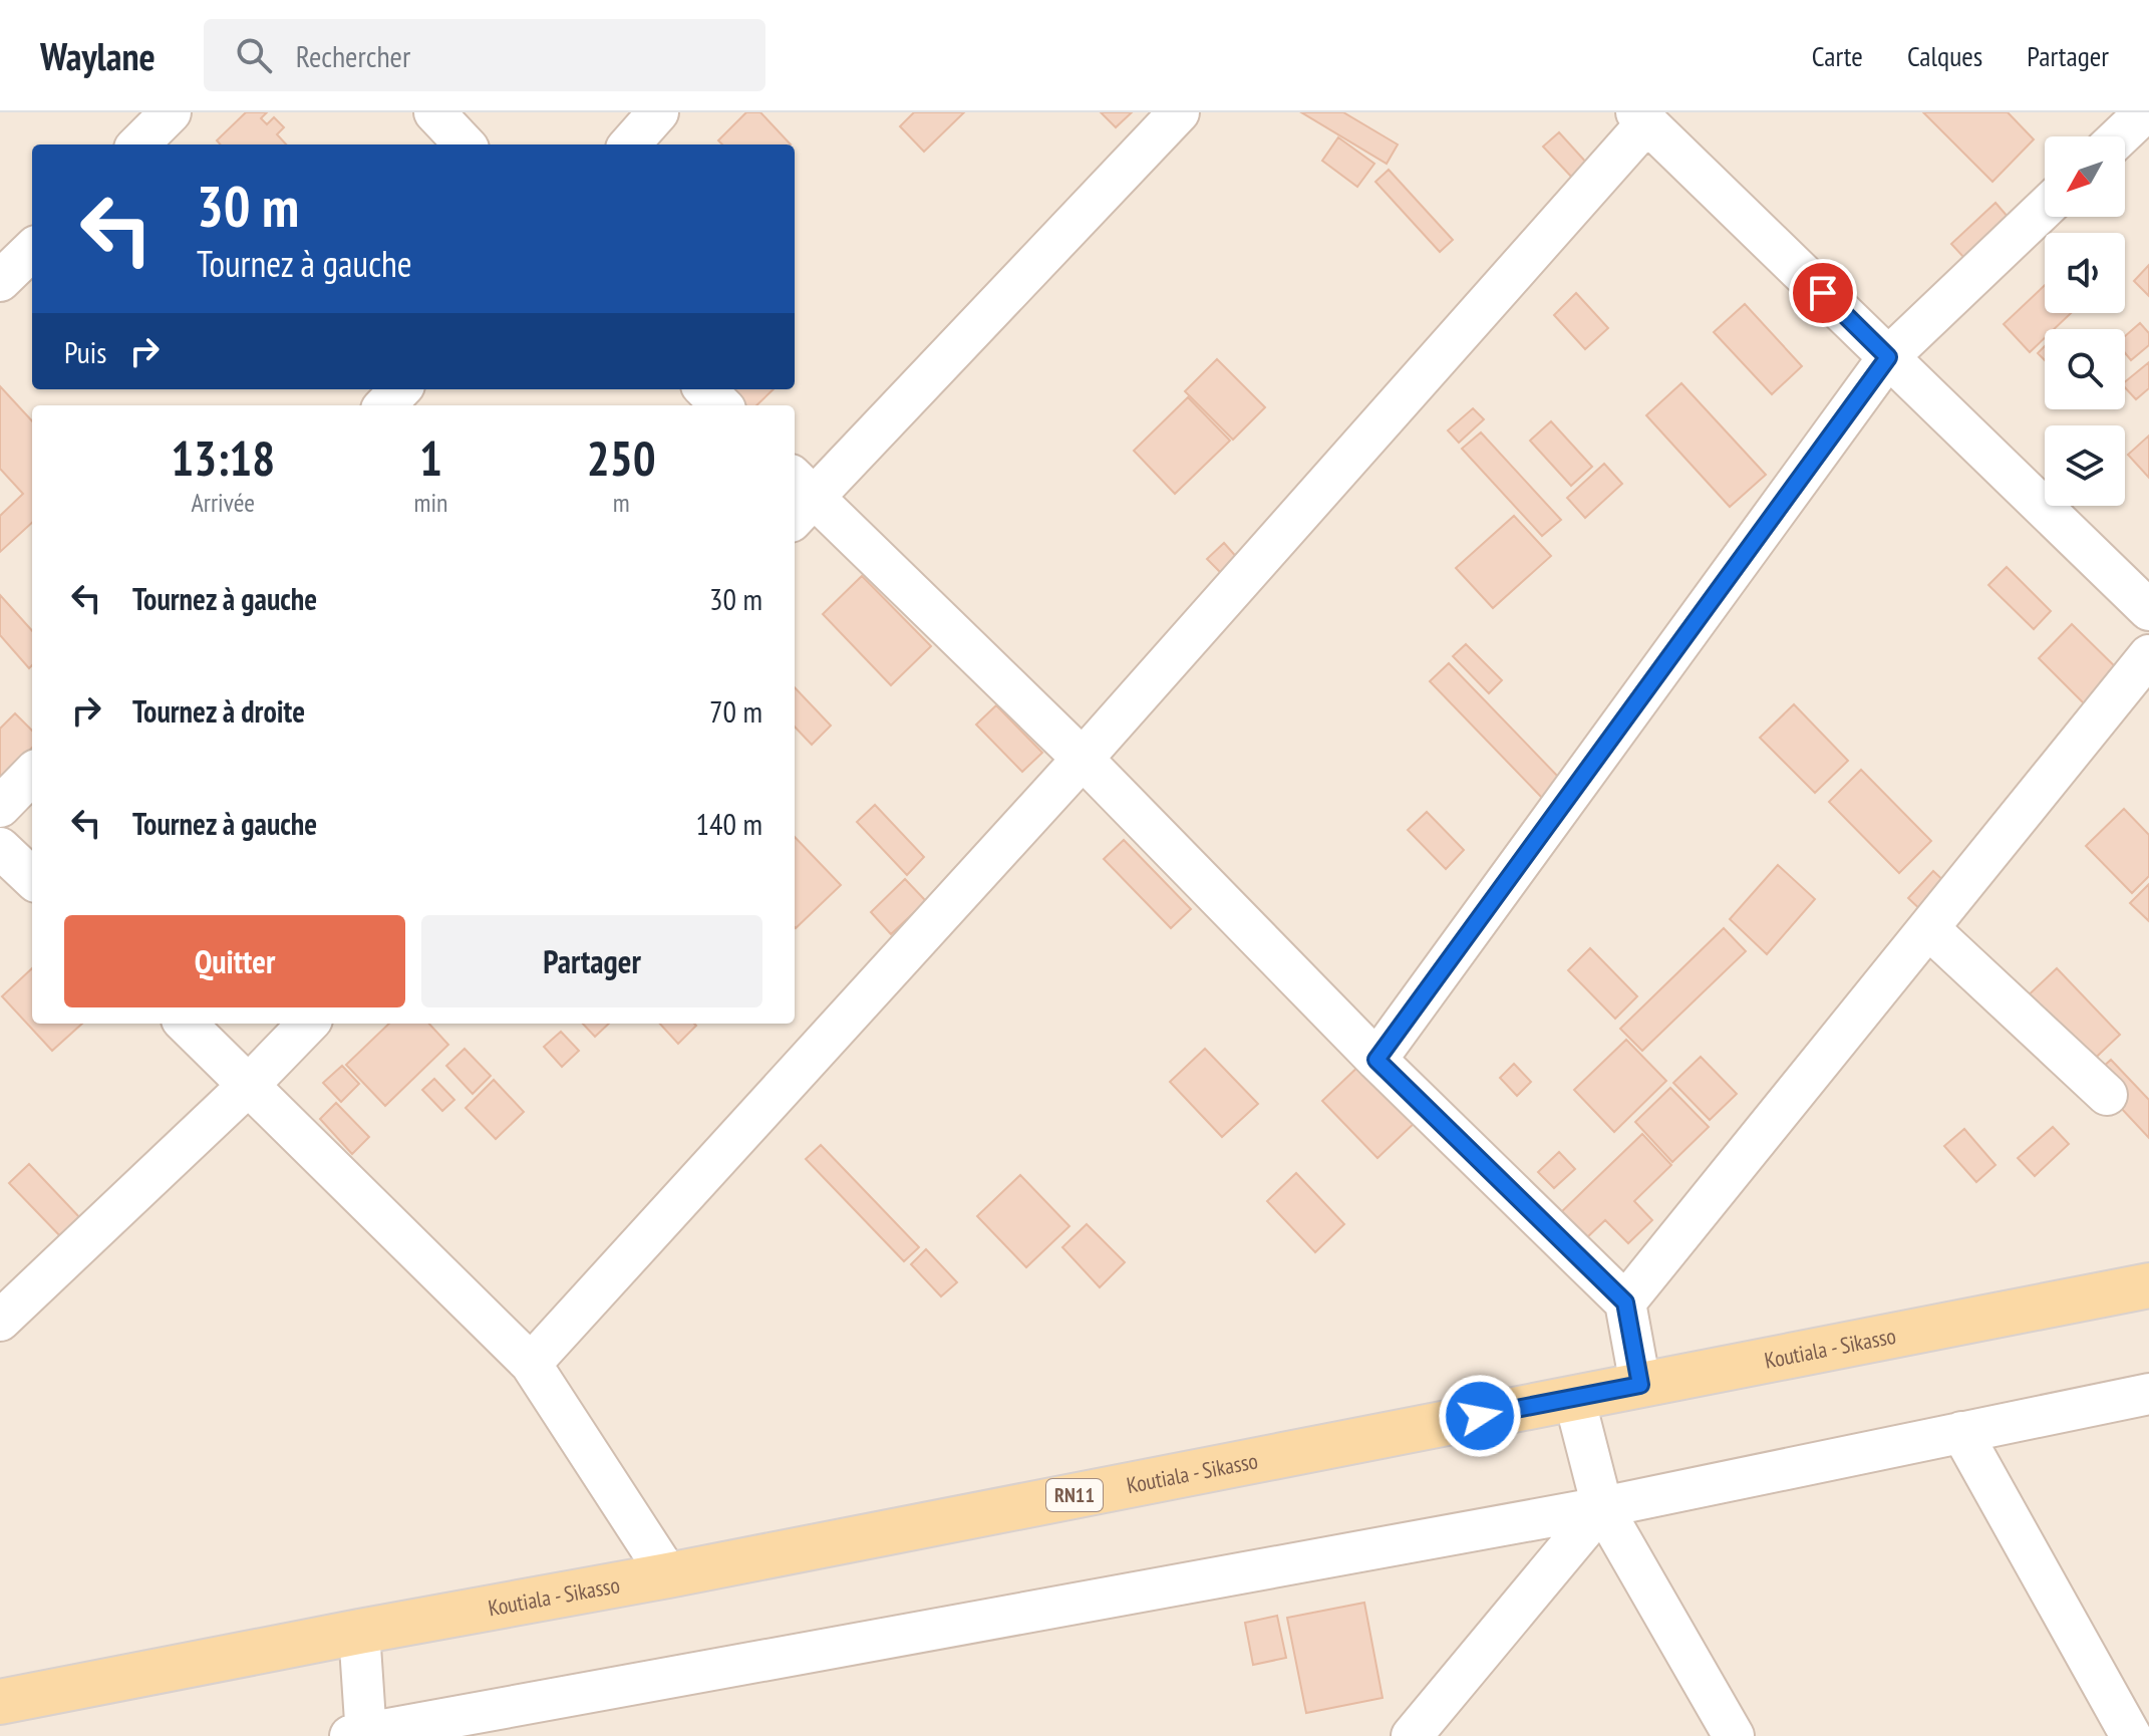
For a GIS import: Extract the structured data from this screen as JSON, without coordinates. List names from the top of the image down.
{
  "streets": {
    "main road": ["Koutiala - Sikasso", "RN11"]
  },
  "north": "bottom left",
  "page": {
    "header": "Waylane",
    "search": "Rechercher",
    "nav": ["Carte", "Calques", "Partager"],
    "turn": ["30 m", "Tournez à gauche"],
    "then": "Puis",
    "eta": [
      "13:18",
      "Arrivée",
      "1",
      "min",
      "250",
      "m"
    ],
    "list": [
      {
        "name": "Tournez à gauche",
        "value": "30 m"
      },
      {
        "name": "Tournez à droite",
        "value": "70 m"
      },
      {
        "name": "Tournez à gauche",
        "value": "140 m"
      }
    ],
    "buttons": ["Quitter", "Partager"]
  }
}
